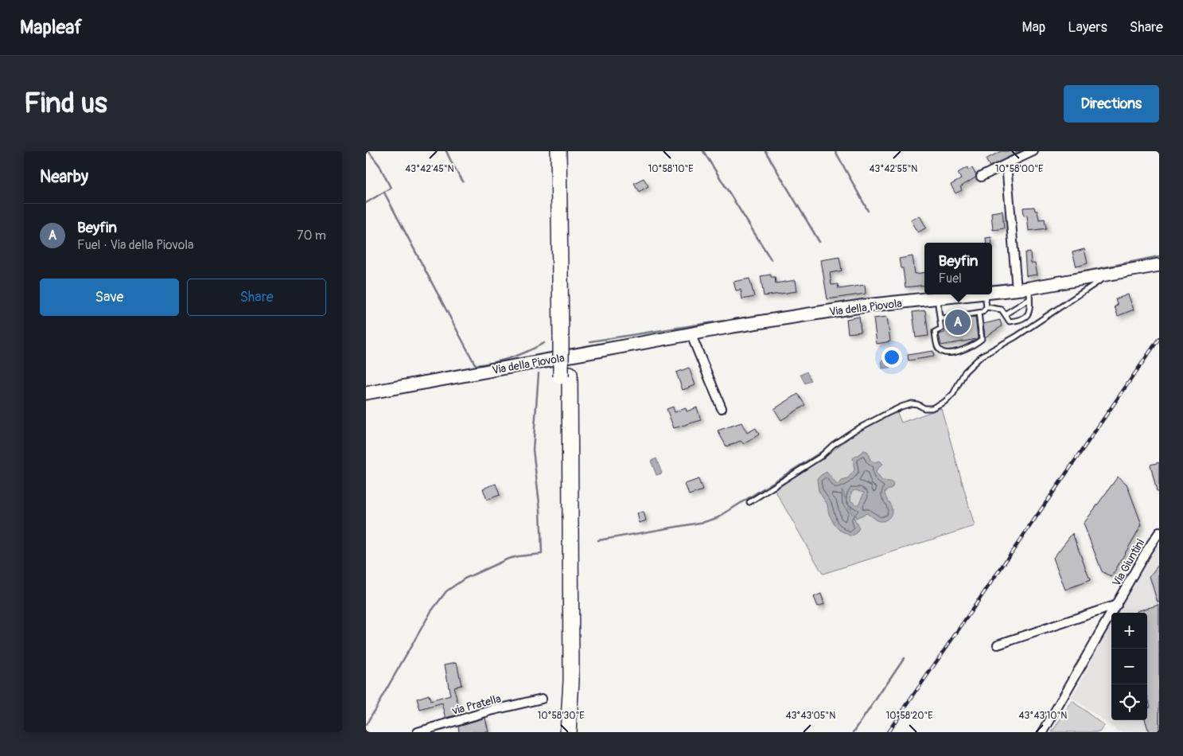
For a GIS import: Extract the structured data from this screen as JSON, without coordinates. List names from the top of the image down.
{
  "streets": {
    "street": ["Via della Piovola", "Via Giuntini", "via Pratella"]
  },
  "page": {
    "header": "Mapleaf",
    "nav": ["Map", "Layers", "Share"],
    "buttons": [
      "Directions",
      ["Save", "Share"]
    ],
    "title": "Find us",
    "heading": "Nearby",
    "list": [
      {
        "mark": "A",
        "name": "Beyfin",
        "note": "Fuel · Via della Piovola",
        "value": "70 m"
      }
    ],
    "popup": ["Beyfin", "Fuel"],
    "pins": "A",
    "map_buttons": ["+", "−"]
  },
  "coordinates": [
    "10°58'10\"E",
    "10°58'00\"E",
    "43°42'45\"N",
    "43°42'55\"N",
    "43°43'05\"N",
    "43°43'10\"N",
    "10°58'30\"E",
    "10°58'20\"E"
  ]
}
